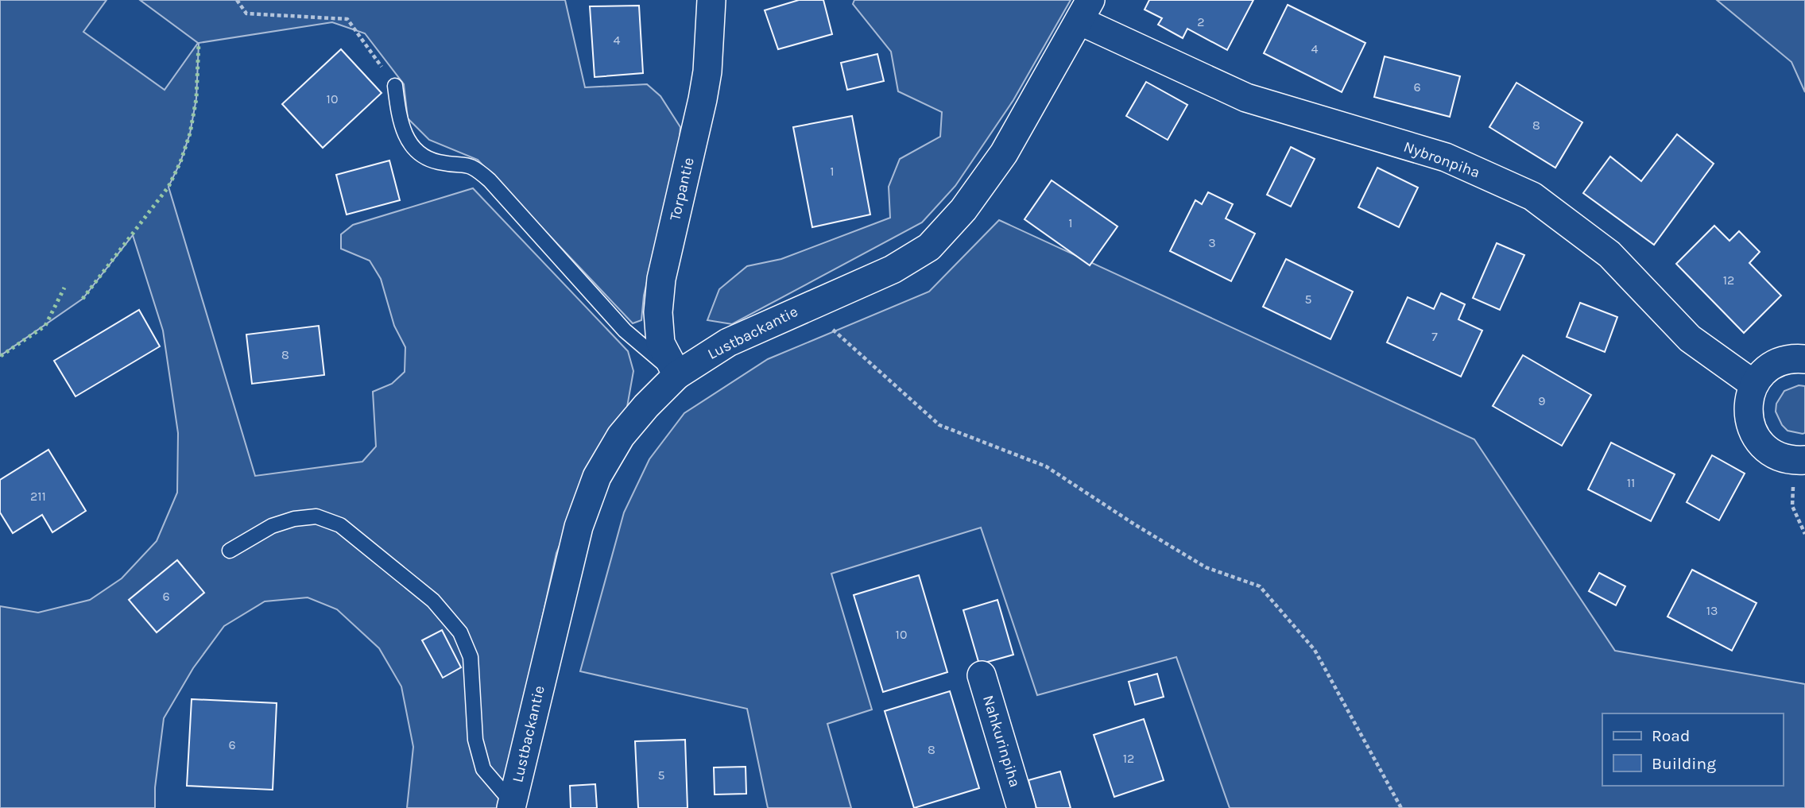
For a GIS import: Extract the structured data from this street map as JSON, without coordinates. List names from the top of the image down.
{
  "streets": {
    "street": [
      "Nybronpiha",
      "Torpantie",
      "Lustbackantie",
      "Nahkurinpiha"
    ]
  },
  "crossings": [
    ["Nybronpiha", "Lustbackantie"],
    ["Torpantie", "Lustbackantie"]
  ],
  "house_numbers": [
    "2",
    "4",
    "4",
    "6",
    "10",
    "8",
    "1",
    "1",
    "3",
    "12",
    "5",
    "7",
    "8",
    "9",
    "11",
    "211",
    "6",
    "13",
    "10",
    "6",
    "8",
    "12",
    "5"
  ],
  "legend": ["Road", "Building"]
}
